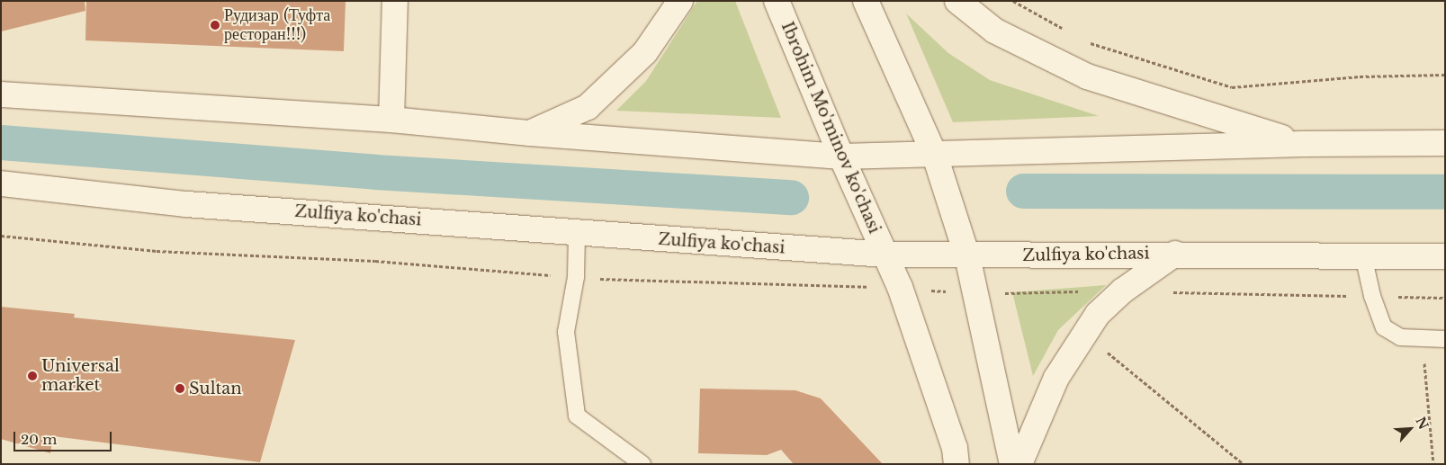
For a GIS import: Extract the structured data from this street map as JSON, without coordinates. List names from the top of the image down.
{
  "streets": {
    "main road": ["Ibrohim Mo'minov ko'chasi", "Zulfiya ko'chasi"]
  },
  "crossings": [
    ["Ibrohim Mo'minov ko'chasi", "Zulfiya ko'chasi"]
  ],
  "places": ["Рудизар (Туфта ресторан!!!)", "Universal market", "Sultan"],
  "scale_bar": "20 m",
  "north": "top right"
}
